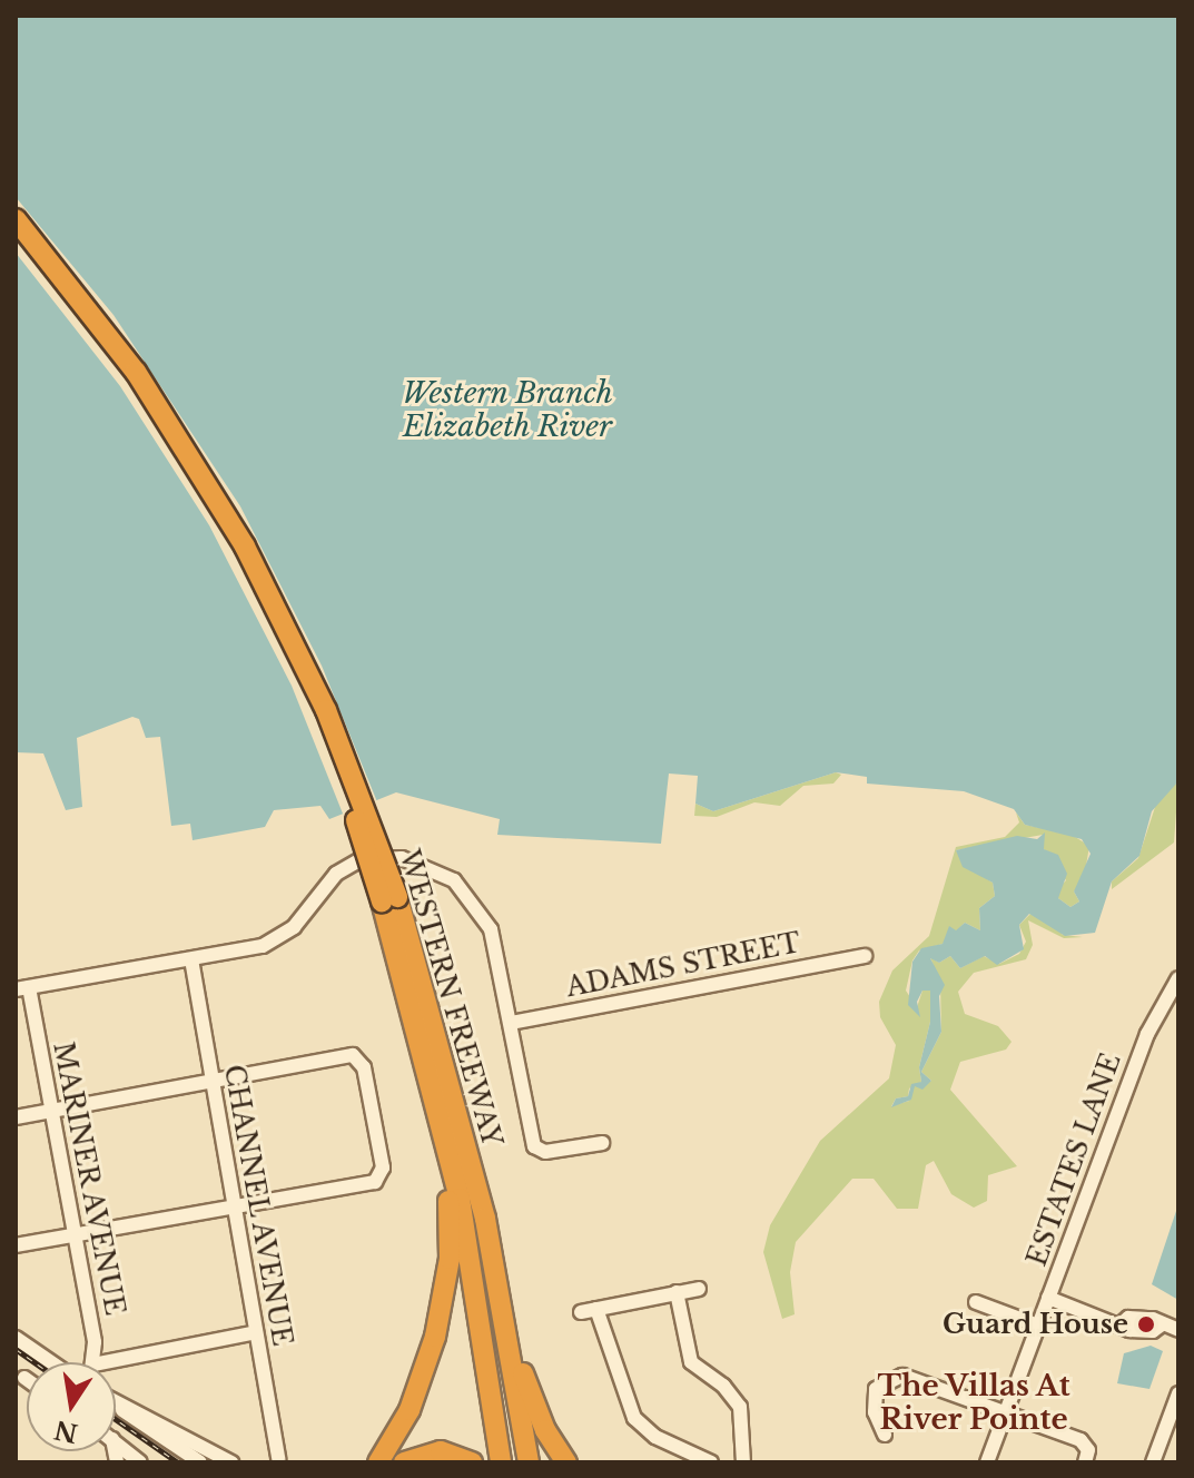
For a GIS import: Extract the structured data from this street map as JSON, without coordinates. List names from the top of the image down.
{
  "streets": {
    "highway": ["WESTERN FREEWAY"],
    "street": [
      "ADAMS STREET",
      "ESTATES LANE",
      "MARINER AVENUE",
      "CHANNEL AVENUE"
    ]
  },
  "districts": ["The Villas At River Pointe"],
  "water": ["Western Branch Elizabeth River"],
  "places": ["Guard House"],
  "north": "bottom"
}
